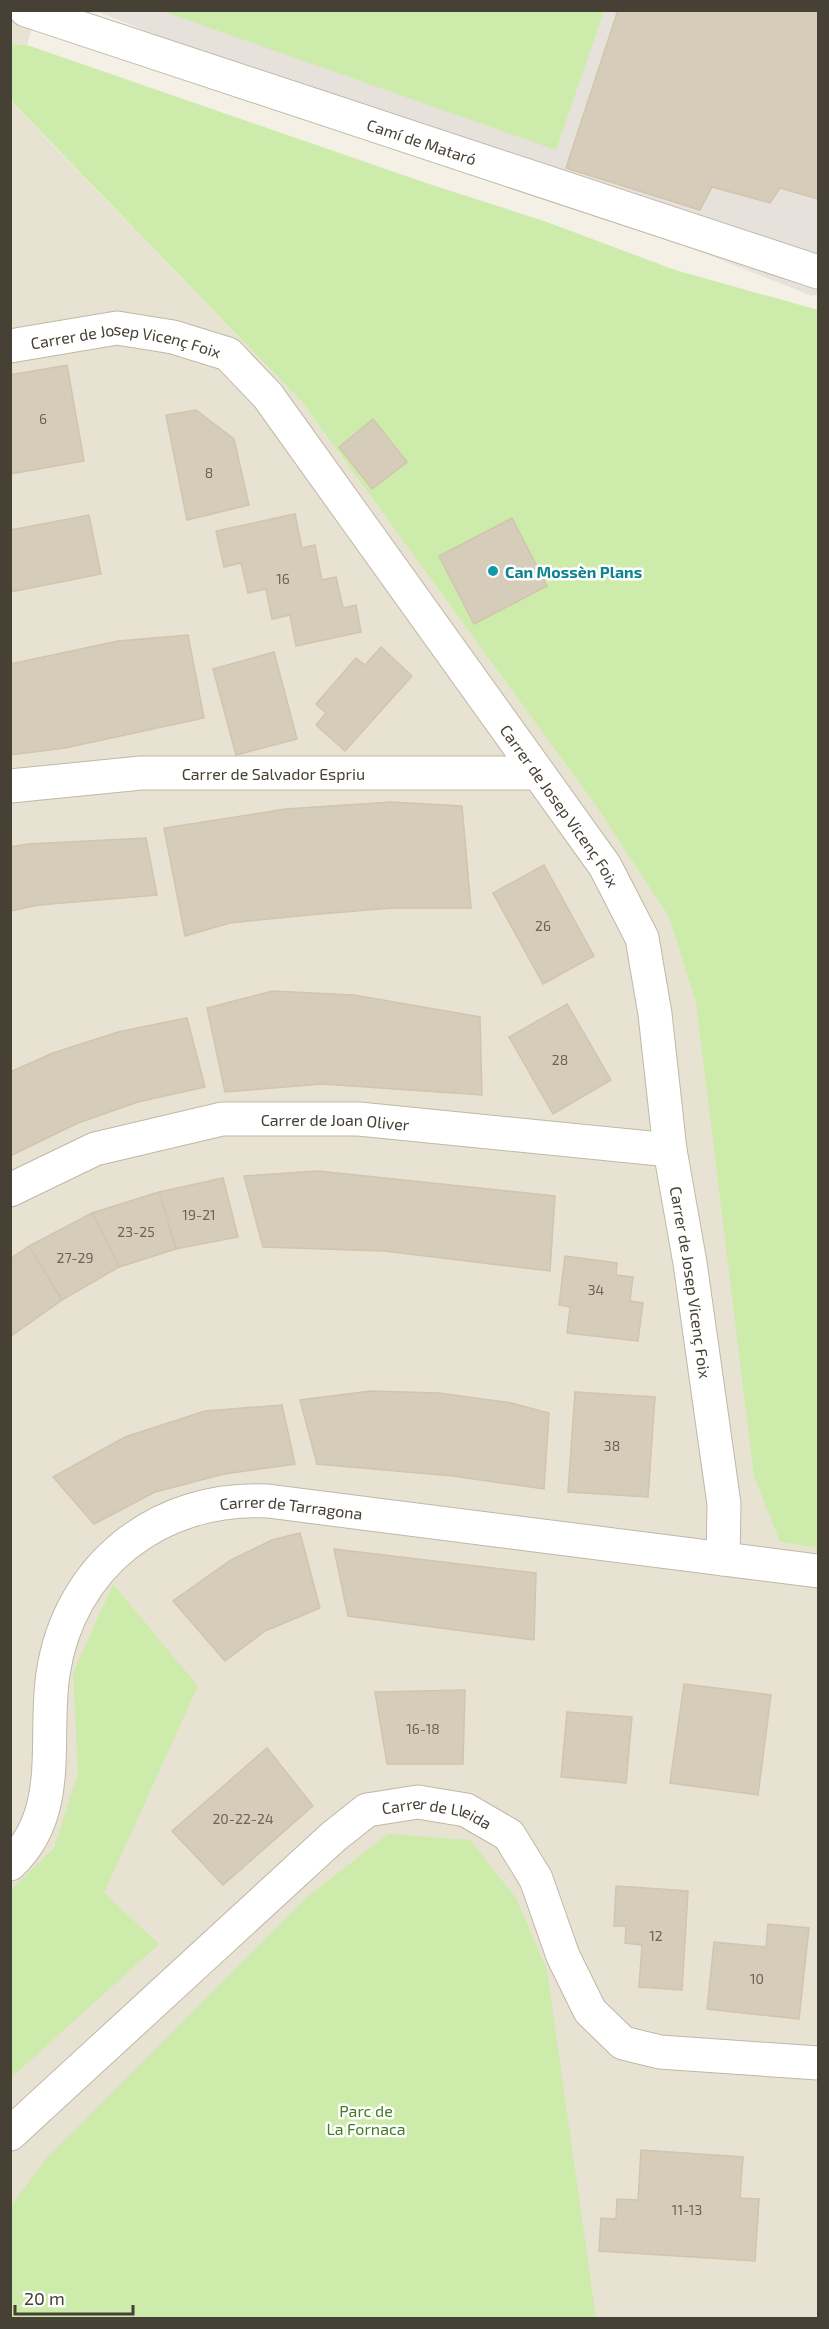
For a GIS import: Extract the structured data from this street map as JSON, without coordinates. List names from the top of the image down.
{
  "streets": {
    "street": [
      "Camí de Mataró",
      "Carrer de Josep Vicenç Foix",
      "Carrer de Salvador Espriu",
      "Carrer de Joan Oliver",
      "Carrer de Tarragona",
      "Carrer de Lleida"
    ]
  },
  "crossings": [
    ["Carrer de Josep Vicenç Foix", "Carrer de Salvador Espriu"],
    ["Carrer de Josep Vicenç Foix", "Carrer de Joan Oliver"],
    ["Carrer de Josep Vicenç Foix", "Carrer de Tarragona"]
  ],
  "parks": ["Parc de La Fornaca"],
  "places": ["Can Mossèn Plans"],
  "house_numbers": [
    "6",
    "8",
    "16",
    "26",
    "28",
    "19-21",
    "23-25",
    "27-29",
    "34",
    "38",
    "16-18",
    "20-22-24",
    "12",
    "10",
    "11-13"
  ],
  "scale_bar": "20 m"
}
